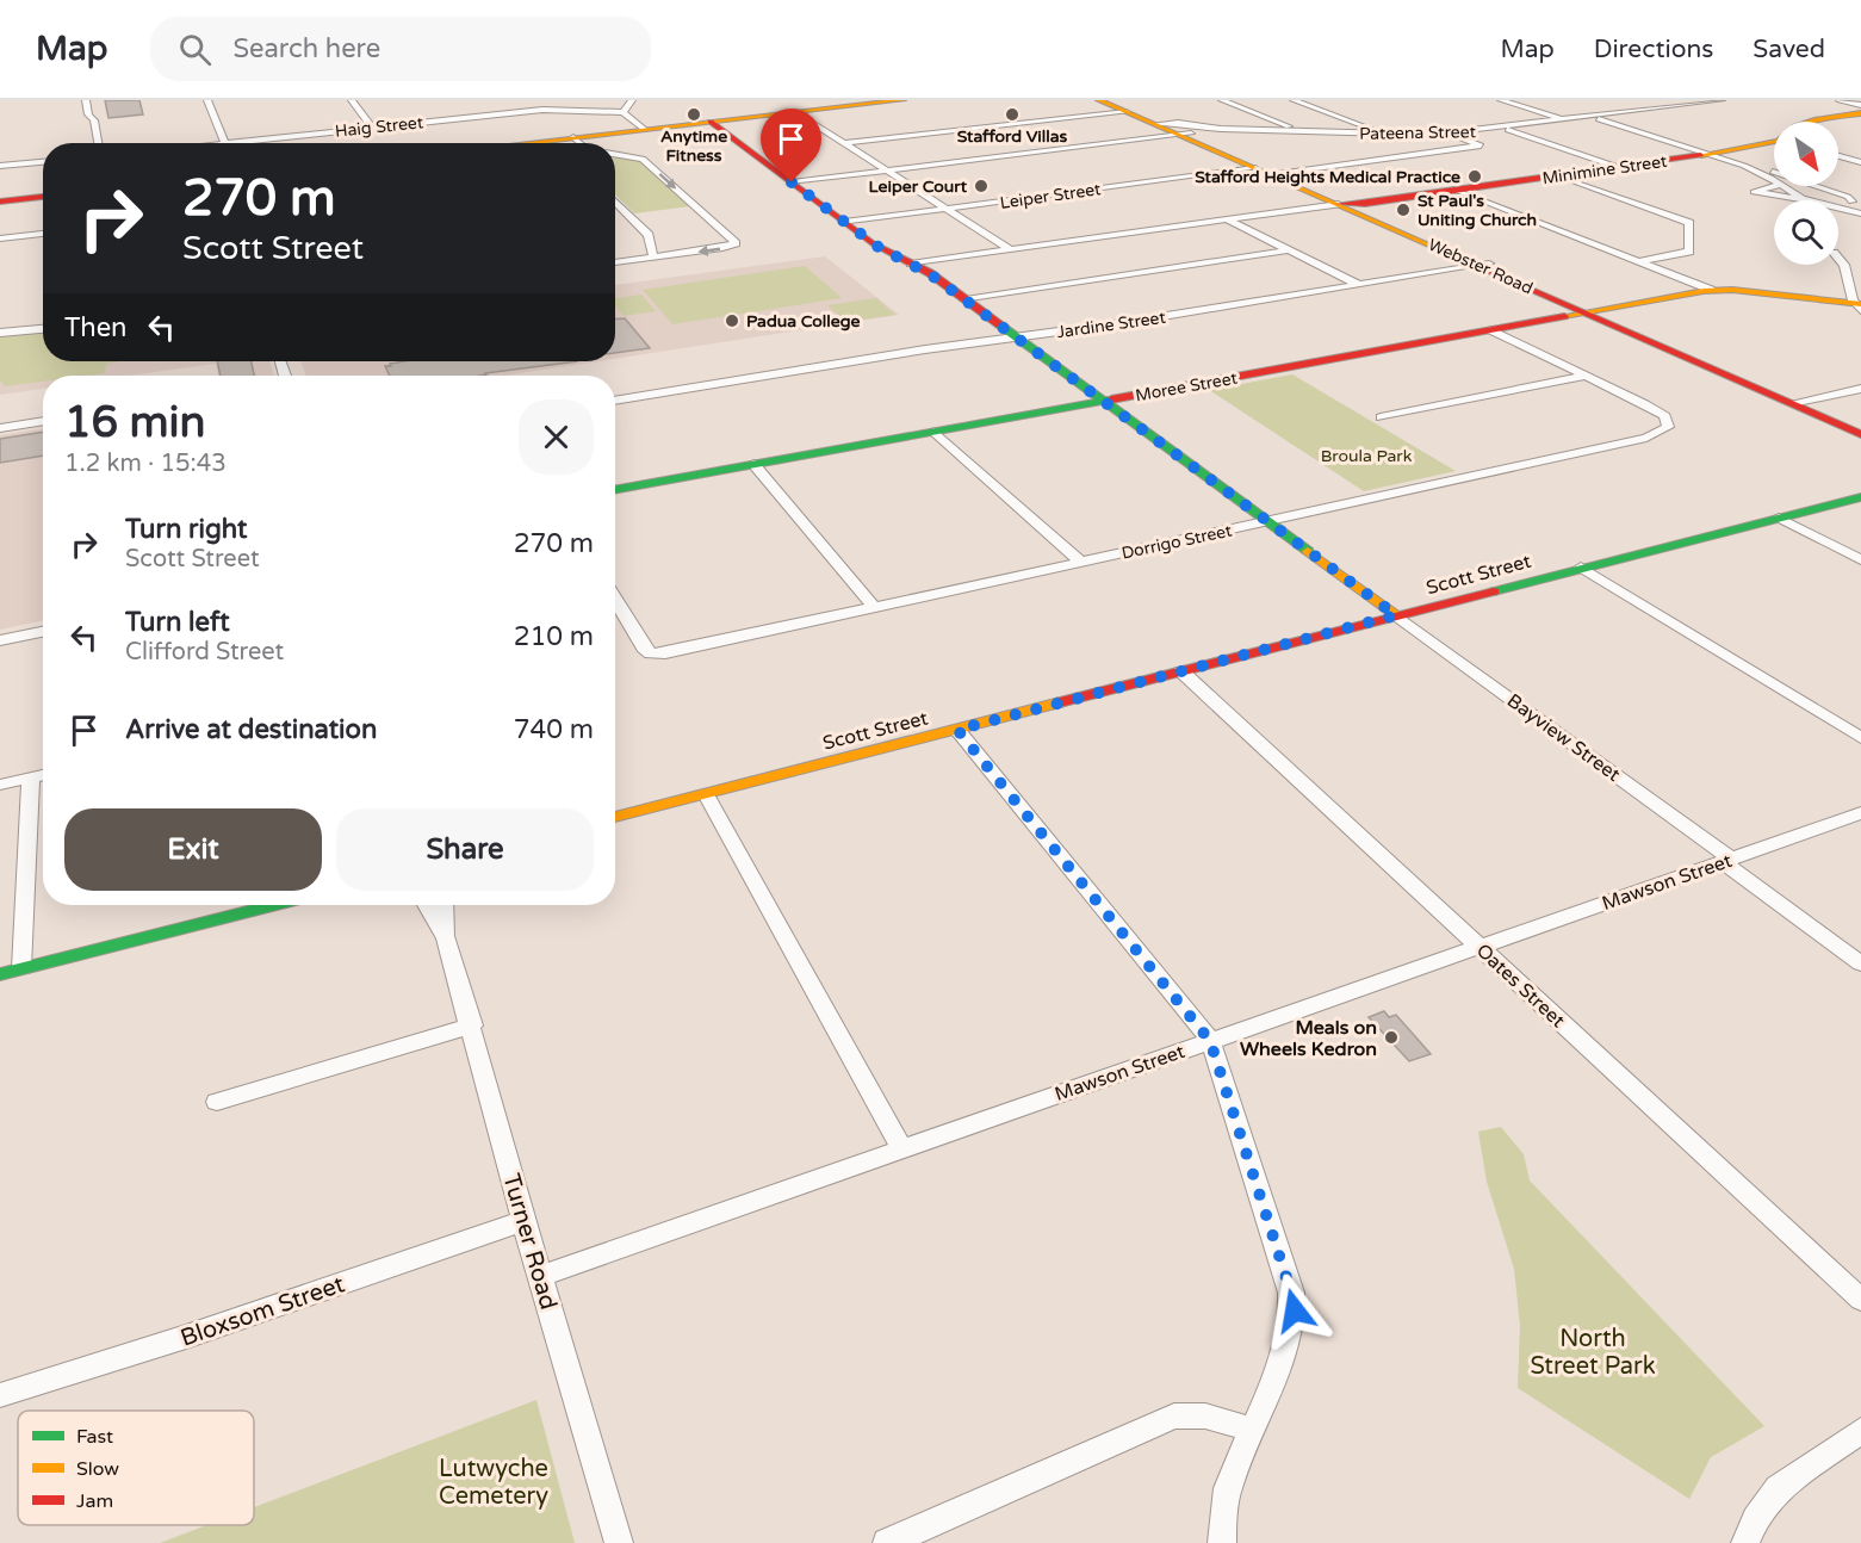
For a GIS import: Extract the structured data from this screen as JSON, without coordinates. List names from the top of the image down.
{
  "streets": {
    "main road": [
      "Minimine Street",
      "Webster Road",
      "Moree Street",
      "Scott Street"
    ],
    "street": [
      "Haig Street",
      "Pateena Street",
      "Leiper Street",
      "Jardine Street",
      "Dorrigo Street",
      "Bayview Street",
      "Mawson Street",
      "Oates Street",
      "Turner Road",
      "Bloxsom Street"
    ]
  },
  "crossings": [
    ["Pateena Street", "Webster Road"],
    ["Minimine Street", "Webster Road"],
    ["Leiper Street", "Webster Road"],
    ["Webster Road", "Jardine Street"],
    ["Webster Road", "Moree Street"],
    ["Moree Street", "Dorrigo Street"],
    ["Scott Street", "Bayview Street"],
    ["Scott Street", "Oates Street"],
    ["Bayview Street", "Mawson Street"],
    ["Mawson Street", "Oates Street"],
    ["Mawson Street", "Turner Road"],
    ["Turner Road", "Bloxsom Street"]
  ],
  "parks": ["Broula Park", "North Street Park", "Lutwyche Cemetery"],
  "places": [
    "Anytime Fitness",
    "Stafford Villas",
    "Stafford Heights Medical Practice",
    "Leiper Court",
    "St Paul's Uniting Church",
    "Padua College",
    "Meals on Wheels Kedron"
  ],
  "legend": ["Fast", "Slow", "Jam"],
  "north": "bottom right",
  "page": {
    "header": "Map",
    "search": "Search here",
    "nav": ["Map", "Directions", "Saved"],
    "turn": ["270 m", "Scott Street"],
    "then": "Then",
    "heading": ["16 min", "1.2 km · 15:43"],
    "list": [
      {
        "name": "Turn right",
        "note": "Scott Street",
        "value": "270 m"
      },
      {
        "name": "Turn left",
        "note": "Clifford Street",
        "value": "210 m"
      },
      {
        "name": "Arrive at destination",
        "value": "740 m"
      }
    ],
    "buttons": ["Exit", "Share"]
  }
}
